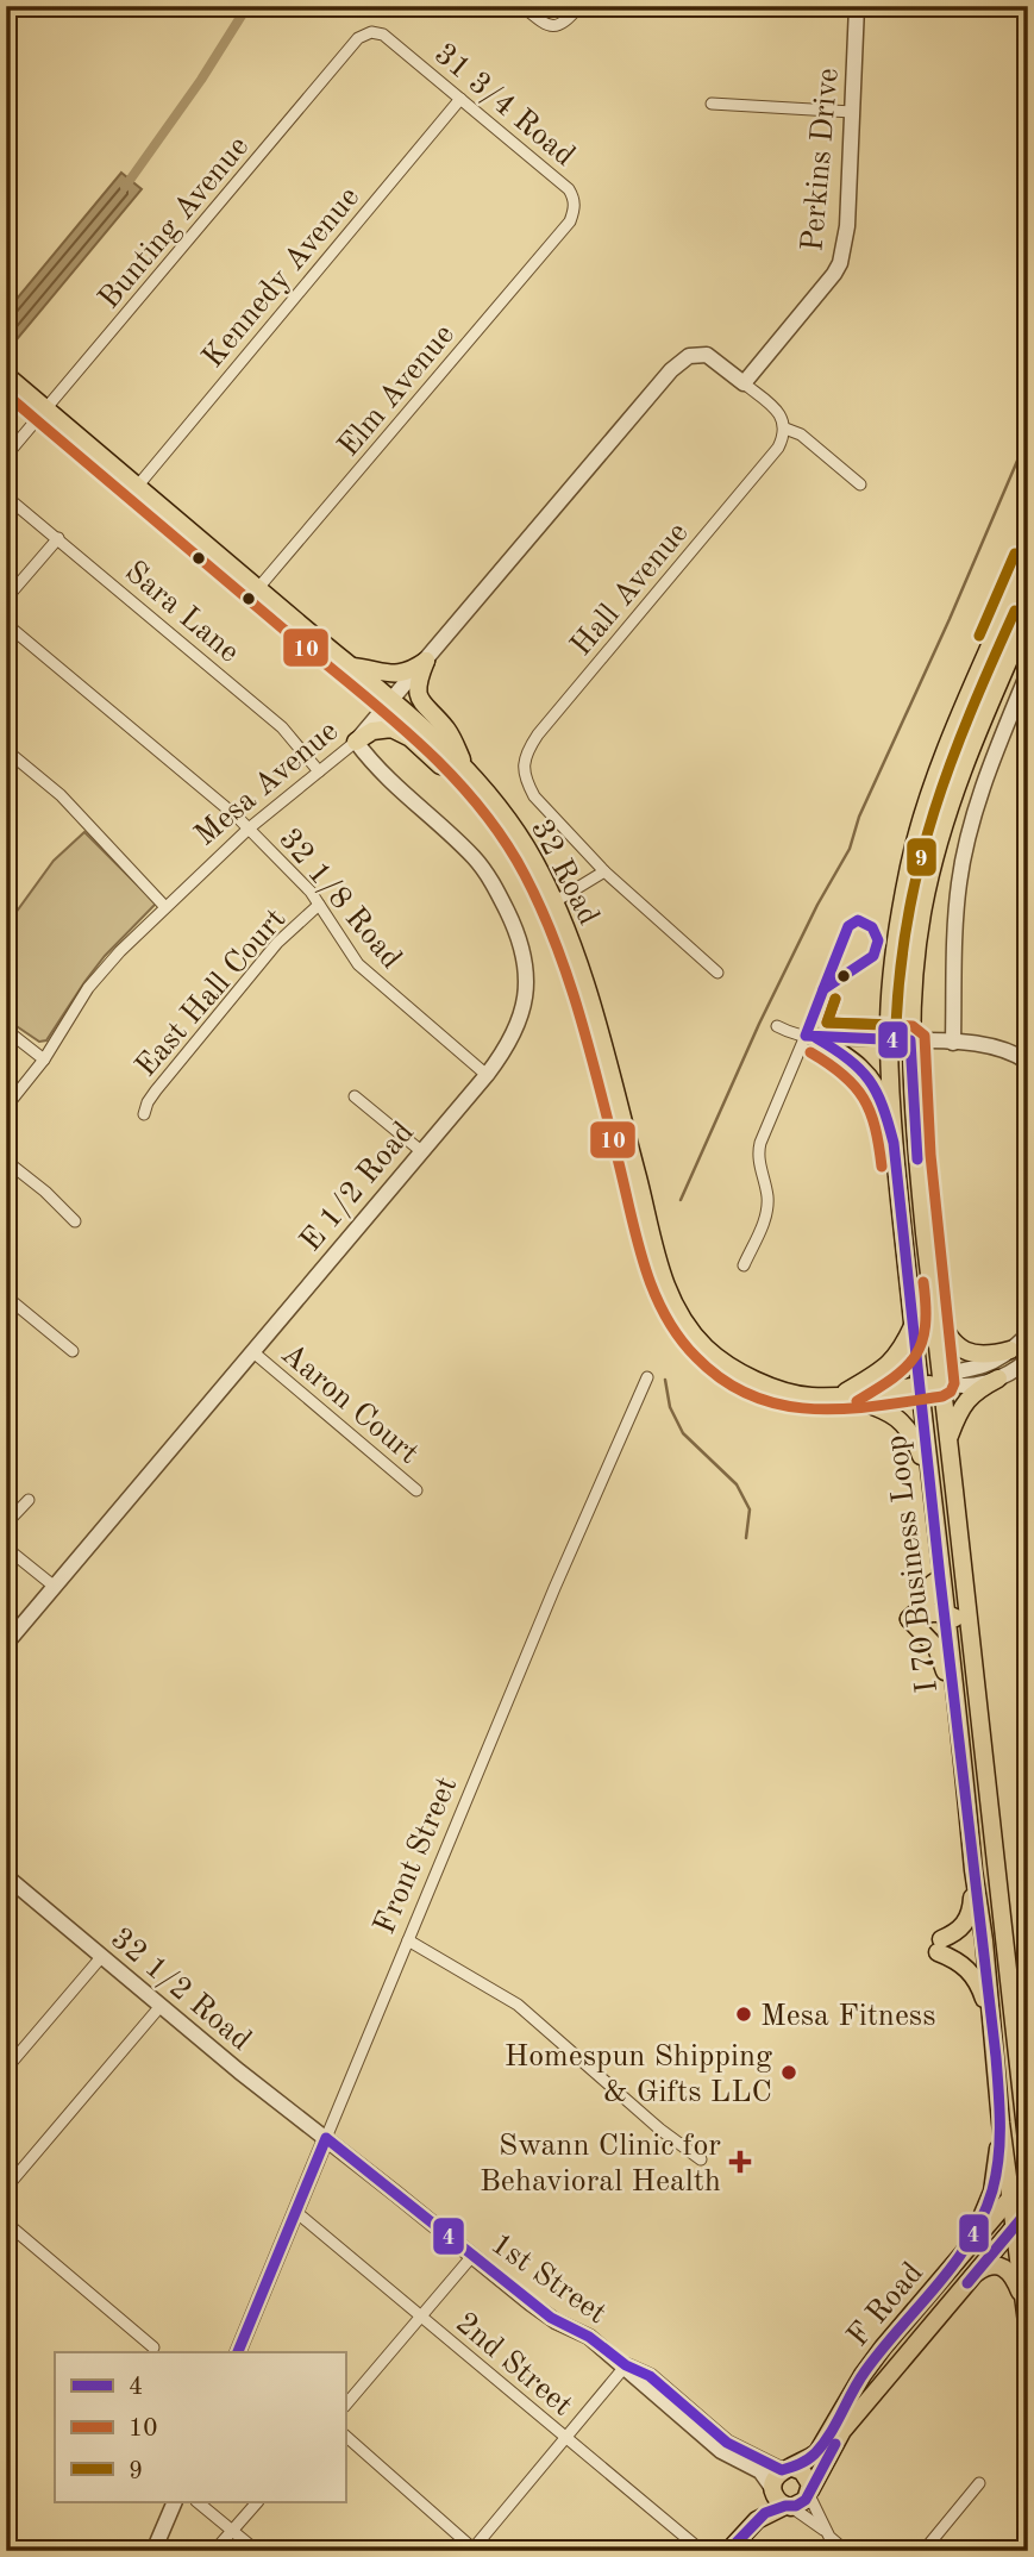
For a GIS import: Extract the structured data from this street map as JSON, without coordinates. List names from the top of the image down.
{
  "streets": {
    "main road": ["32 Road", "I 70 Business Loop", "F Road"],
    "street": [
      "31 3/4 Road",
      "Perkins Drive",
      "Bunting Avenue",
      "Kennedy Avenue",
      "Elm Avenue",
      "Hall Avenue",
      "Sara Lane",
      "Mesa Avenue",
      "32 1/8 Road",
      "East Hall Court",
      "E 1/2 Road",
      "Aaron Court",
      "Front Street",
      "32 1/2 Road",
      "1st Street",
      "2nd Street"
    ]
  },
  "crossings": [
    ["31 3/4 Road", "Bunting Avenue"],
    ["31 3/4 Road", "Kennedy Avenue"],
    ["31 3/4 Road", "Elm Avenue"],
    ["Perkins Drive", "Mesa Avenue"],
    ["Bunting Avenue", "32 Road"],
    ["Kennedy Avenue", "32 Road"],
    ["Elm Avenue", "32 Road"],
    ["Hall Avenue", "32 Road"],
    ["Sara Lane", "Mesa Avenue"],
    ["Mesa Avenue", "32 Road"],
    ["Mesa Avenue", "32 1/8 Road"],
    ["Mesa Avenue", "E 1/2 Road"],
    ["32 Road", "I 70 Business Loop"],
    ["32 1/8 Road", "East Hall Court"],
    ["32 1/8 Road", "E 1/2 Road"],
    ["E 1/2 Road", "Aaron Court"],
    ["I 70 Business Loop", "F Road"],
    ["Front Street", "32 1/2 Road"],
    ["Front Street", "1st Street"],
    ["Front Street", "2nd Street"],
    ["32 1/2 Road", "1st Street"],
    ["1st Street", "F Road"]
  ],
  "places": {
    "other": ["Mesa Fitness", "Homespun Shipping & Gifts LLC"],
    "health": ["Swann Clinic for Behavioral Health"]
  },
  "lines": ["transit line 10", "transit line 9", "transit line 4"],
  "legend": ["4", "10", "9"]
}
